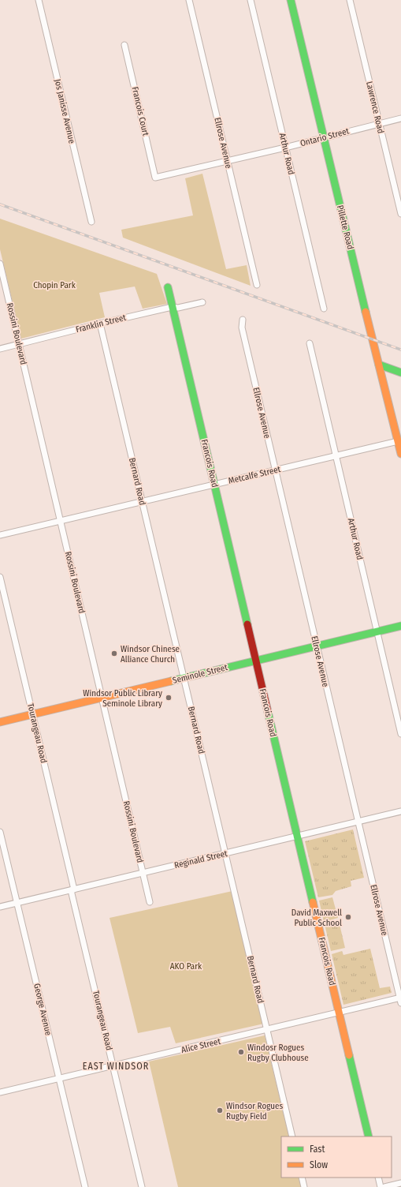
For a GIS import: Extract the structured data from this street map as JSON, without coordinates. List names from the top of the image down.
{
  "streets": {
    "street": [
      "Lawrence Road",
      "Jos Janisse Avenue",
      "Francois Court",
      "Ontario Street",
      "Ellrose Avenue",
      "Arthur Road",
      "Pillette Road",
      "Franklin Street",
      "Rossini Boulevard",
      "Francois Road",
      "Metcalfe Street",
      "Bernard Road",
      "Seminole Street",
      "Tourangeau Road",
      "Reginald Street",
      "George Avenue",
      "Alice Street"
    ]
  },
  "crossings": [
    ["Lawrence Road", "Ontario Street"],
    ["Francois Court", "Ontario Street"],
    ["Ontario Street", "Ellrose Avenue"],
    ["Ontario Street", "Arthur Road"],
    ["Ontario Street", "Pillette Road"],
    ["Ellrose Avenue", "Metcalfe Street"],
    ["Ellrose Avenue", "Seminole Street"],
    ["Ellrose Avenue", "Reginald Street"],
    ["Ellrose Avenue", "Alice Street"],
    ["Arthur Road", "Metcalfe Street"],
    ["Arthur Road", "Seminole Street"],
    ["Pillette Road", "Metcalfe Street"],
    ["Franklin Street", "Rossini Boulevard"],
    ["Franklin Street", "Francois Road"],
    ["Franklin Street", "Bernard Road"],
    ["Rossini Boulevard", "Metcalfe Street"],
    ["Rossini Boulevard", "Seminole Street"],
    ["Rossini Boulevard", "Reginald Street"],
    ["Francois Road", "Metcalfe Street"],
    ["Francois Road", "Seminole Street"],
    ["Francois Road", "Reginald Street"],
    ["Francois Road", "Alice Street"],
    ["Metcalfe Street", "Bernard Road"],
    ["Bernard Road", "Seminole Street"],
    ["Bernard Road", "Reginald Street"],
    ["Bernard Road", "Alice Street"],
    ["Seminole Street", "Tourangeau Road"],
    ["Tourangeau Road", "Reginald Street"],
    ["Tourangeau Road", "Alice Street"],
    ["Reginald Street", "George Avenue"],
    ["George Avenue", "Alice Street"]
  ],
  "districts": ["EAST WINDSOR"],
  "parks": ["Chopin Park", "AKO Park"],
  "places": [
    "Windsor Chinese Alliance Church",
    "Windsor Public Library Seminole Library",
    "David Maxwell Public School",
    "Windosr Rogues Rugby Clubhouse",
    "Windsor Rogues Rugby Field"
  ],
  "legend": ["Fast", "Slow"]
}
